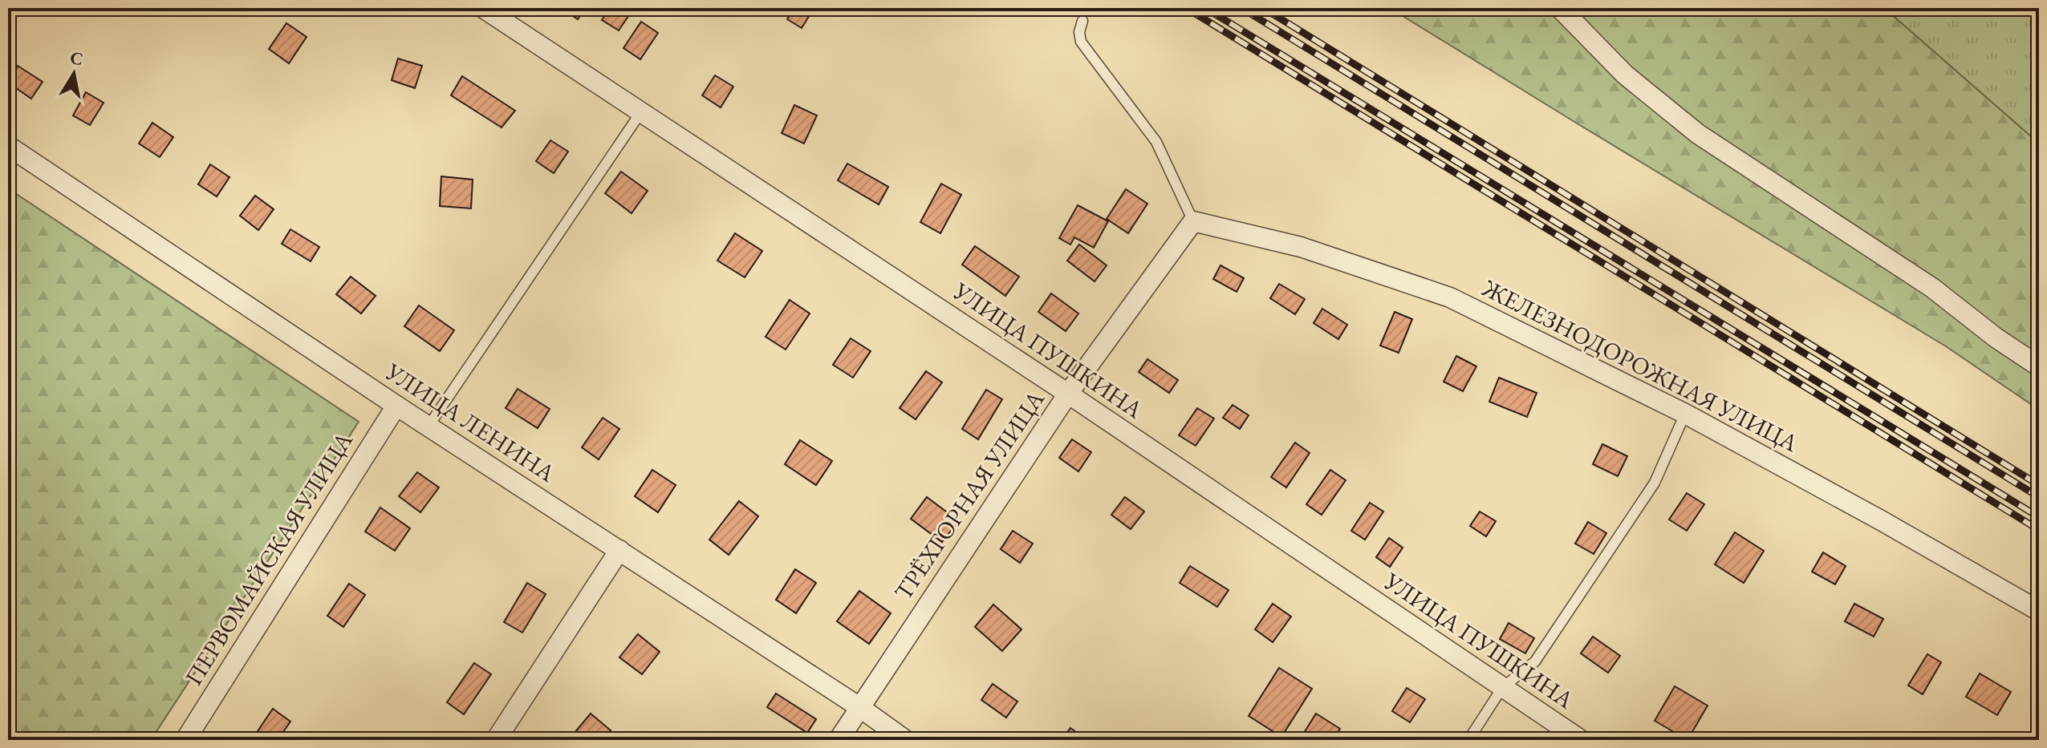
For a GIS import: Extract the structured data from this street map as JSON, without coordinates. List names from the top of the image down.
{
  "streets": {
    "street": [
      "УЛИЦА ПУШКИНА",
      "ЖЕЛЕЗНОДОРОЖНАЯ УЛИЦА",
      "УЛИЦА ЛЕНИНА",
      "ТРЁХГОРНАЯ УЛИЦА",
      "ПЕРВОМАЙСКАЯ УЛИЦА"
    ]
  },
  "crossings": [
    ["УЛИЦА ПУШКИНА", "ТРЁХГОРНАЯ УЛИЦА"],
    ["ЖЕЛЕЗНОДОРОЖНАЯ УЛИЦА", "ТРЁХГОРНАЯ УЛИЦА"],
    ["УЛИЦА ЛЕНИНА", "ТРЁХГОРНАЯ УЛИЦА"],
    ["УЛИЦА ЛЕНИНА", "ПЕРВОМАЙСКАЯ УЛИЦА"]
  ],
  "north": "top"
}
